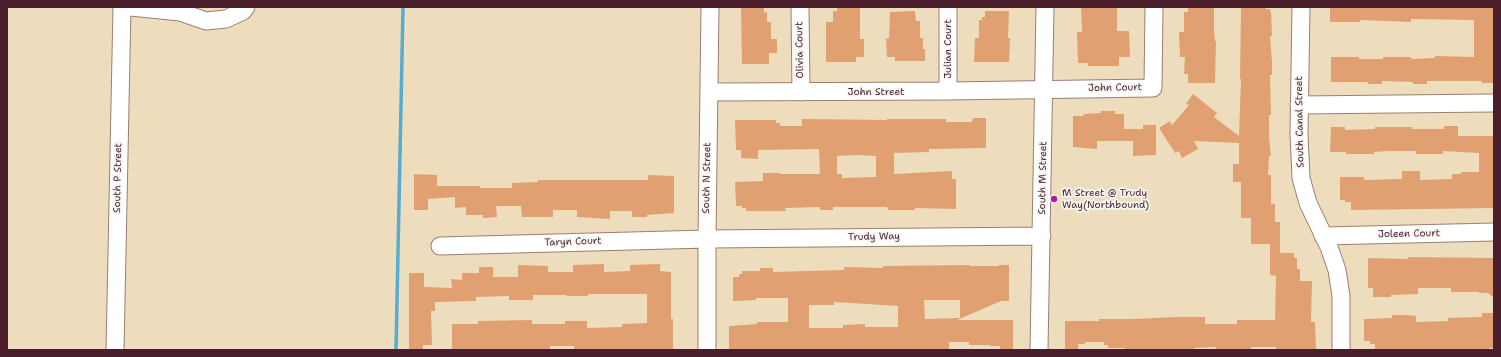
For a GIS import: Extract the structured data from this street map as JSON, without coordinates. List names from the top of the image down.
{
  "streets": {
    "street": [
      "Julian Court",
      "Olivia Court",
      "John Court",
      "John Street",
      "South Canal Street",
      "South P Street",
      "South N Street",
      "South M Street",
      "Joleen Court",
      "Trudy Way",
      "Taryn Court"
    ]
  },
  "crossings": [
    ["Julian Court", "John Street"],
    ["Olivia Court", "John Street"],
    ["John Court", "John Street"],
    ["John Court", "South M Street"],
    ["John Street", "South N Street"],
    ["John Street", "South M Street"],
    ["South Canal Street", "Joleen Court"],
    ["South N Street", "Trudy Way"],
    ["South N Street", "Taryn Court"],
    ["South M Street", "Trudy Way"],
    ["Trudy Way", "Taryn Court"]
  ],
  "places": ["M Street @ Trudy Way(Northbound)"]
}
